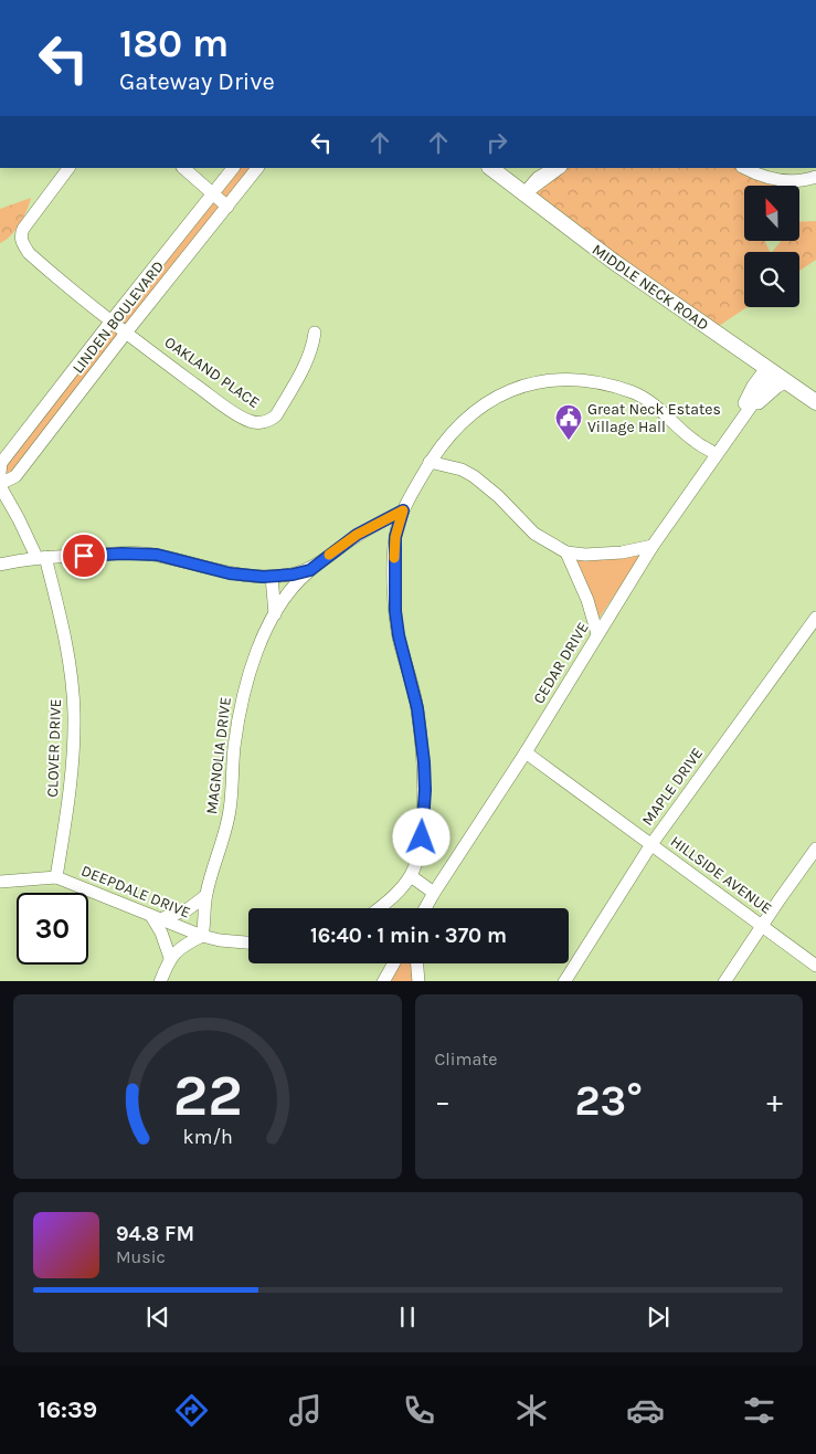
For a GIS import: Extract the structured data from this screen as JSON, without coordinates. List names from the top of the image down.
{
  "streets": {
    "main road": ["MIDDLE NECK ROAD"],
    "street": [
      "LINDEN BOULEVARD",
      "OAKLAND PLACE",
      "CEDAR DRIVE",
      "CLOVER DRIVE",
      "MAGNOLIA DRIVE",
      "MAPLE DRIVE",
      "HILLSIDE AVENUE",
      "DEEPDALE DRIVE"
    ]
  },
  "crossings": [
    ["MIDDLE NECK ROAD", "CEDAR DRIVE"],
    ["LINDEN BOULEVARD", "OAKLAND PLACE"],
    ["LINDEN BOULEVARD", "CLOVER DRIVE"],
    ["CEDAR DRIVE", "HILLSIDE AVENUE"],
    ["CLOVER DRIVE", "DEEPDALE DRIVE"],
    ["MAGNOLIA DRIVE", "DEEPDALE DRIVE"],
    ["MAPLE DRIVE", "HILLSIDE AVENUE"]
  ],
  "places": {
    "public building": ["Great Neck Estates Village Hall"]
  },
  "north": "top",
  "page": {
    "turn": ["180 m", "Gateway Drive"],
    "limit": "30",
    "trip": "16:40 · 1 min · 370 m",
    "tile": "Climate",
    "heat": ["−", "23°", "+"],
    "song": ["94.8 FM", "Music"],
    "tabs": "16:39",
    "gauge": ["22", "km/h"]
  }
}
